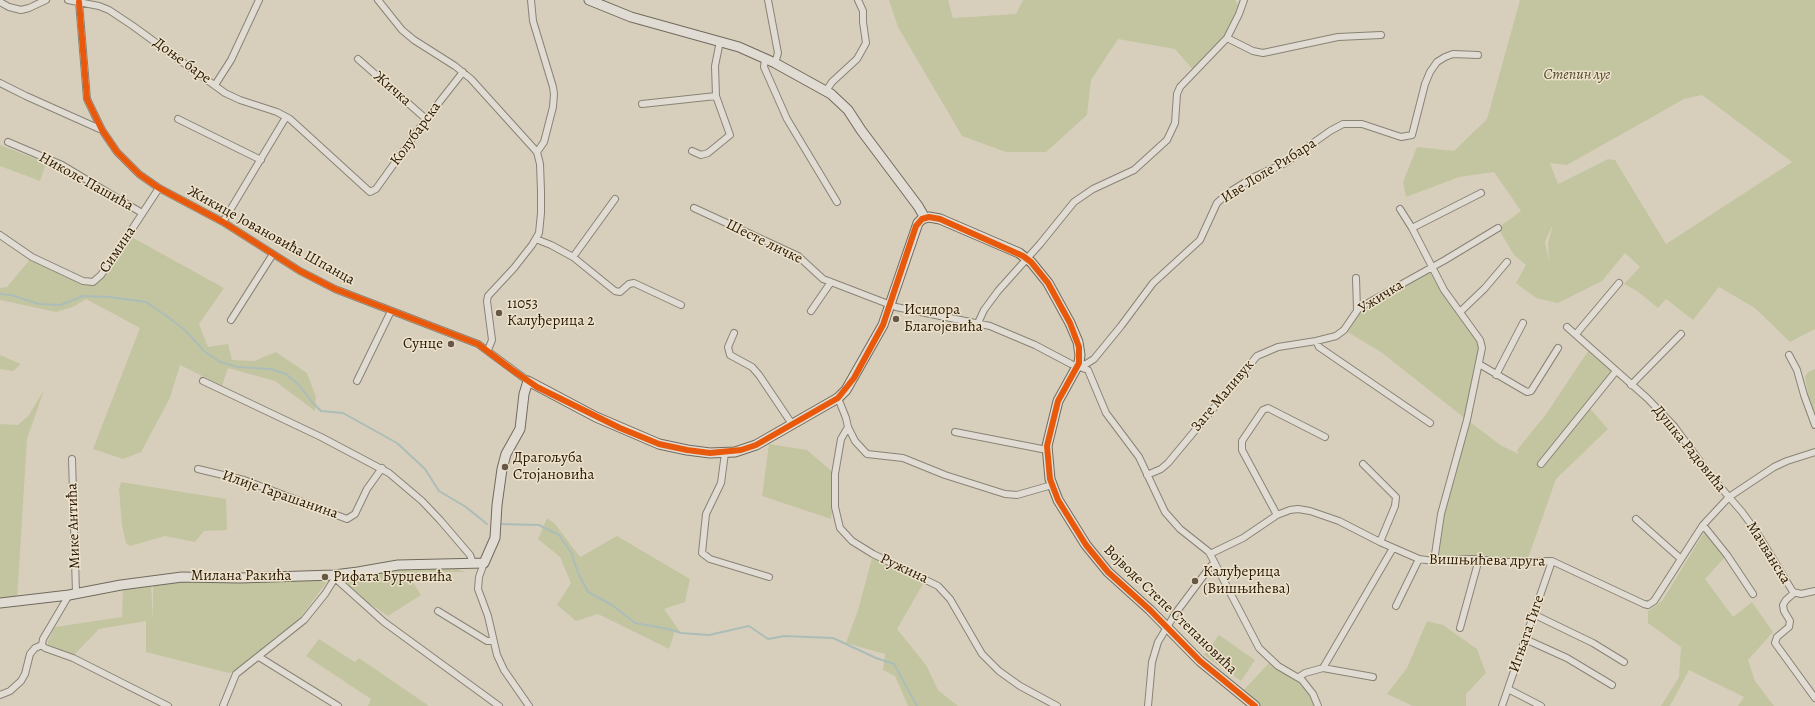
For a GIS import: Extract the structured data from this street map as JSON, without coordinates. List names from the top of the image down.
{
  "streets": {
    "street": [
      "Доње баре",
      "Жичка",
      "Колубарска",
      "Иве Лоле Рибара",
      "Николе Пашића",
      "Жикице Јовановића Шпанца",
      "Шесте личке",
      "Симина",
      "Ужичка",
      "Заге Маливук",
      "Душка Радовића",
      "Илије Гарашанина",
      "Мике Антића",
      "Мачванска",
      "Вишњићева друга",
      "Ружина",
      "Милана Ракића",
      "Војводе Степе Степановића",
      "Игњата Гиге"
    ]
  },
  "crossings": [
    ["Доње баре", "Колубарска"],
    ["Доње баре", "Жикице Јовановића Шпанца"],
    ["Жичка", "Колубарска"],
    ["Иве Лоле Рибара", "Шесте личке"],
    ["Иве Лоле Рибара", "Војводе Степе Степановића"],
    ["Николе Пашића", "Симина"],
    ["Жикице Јовановића Шпанца", "Шесте личке"],
    ["Жикице Јовановића Шпанца", "Симина"],
    ["Жикице Јовановића Шпанца", "Војводе Степе Степановића"],
    ["Шесте личке", "Заге Маливук"],
    ["Шесте личке", "Вишњићева друга"],
    ["Шесте личке", "Војводе Степе Степановића"],
    ["Ужичка", "Заге Маливук"],
    ["Душка Радовића", "Мачванска"],
    ["Душка Радовића", "Вишњићева друга"],
    ["Мике Антића", "Милана Ракића"],
    ["Мачванска", "Вишњићева друга"],
    ["Вишњићева друга", "Игњата Гиге"]
  ],
  "parks": ["Степин луг"],
  "places": [
    "11053 Калуђерица 2",
    "Исидора Благојевића",
    "Сунце",
    "Драгољуба Стојановића",
    "Рифата Бурџевића",
    "Калуђерица (Вишњићева)"
  ]
}
